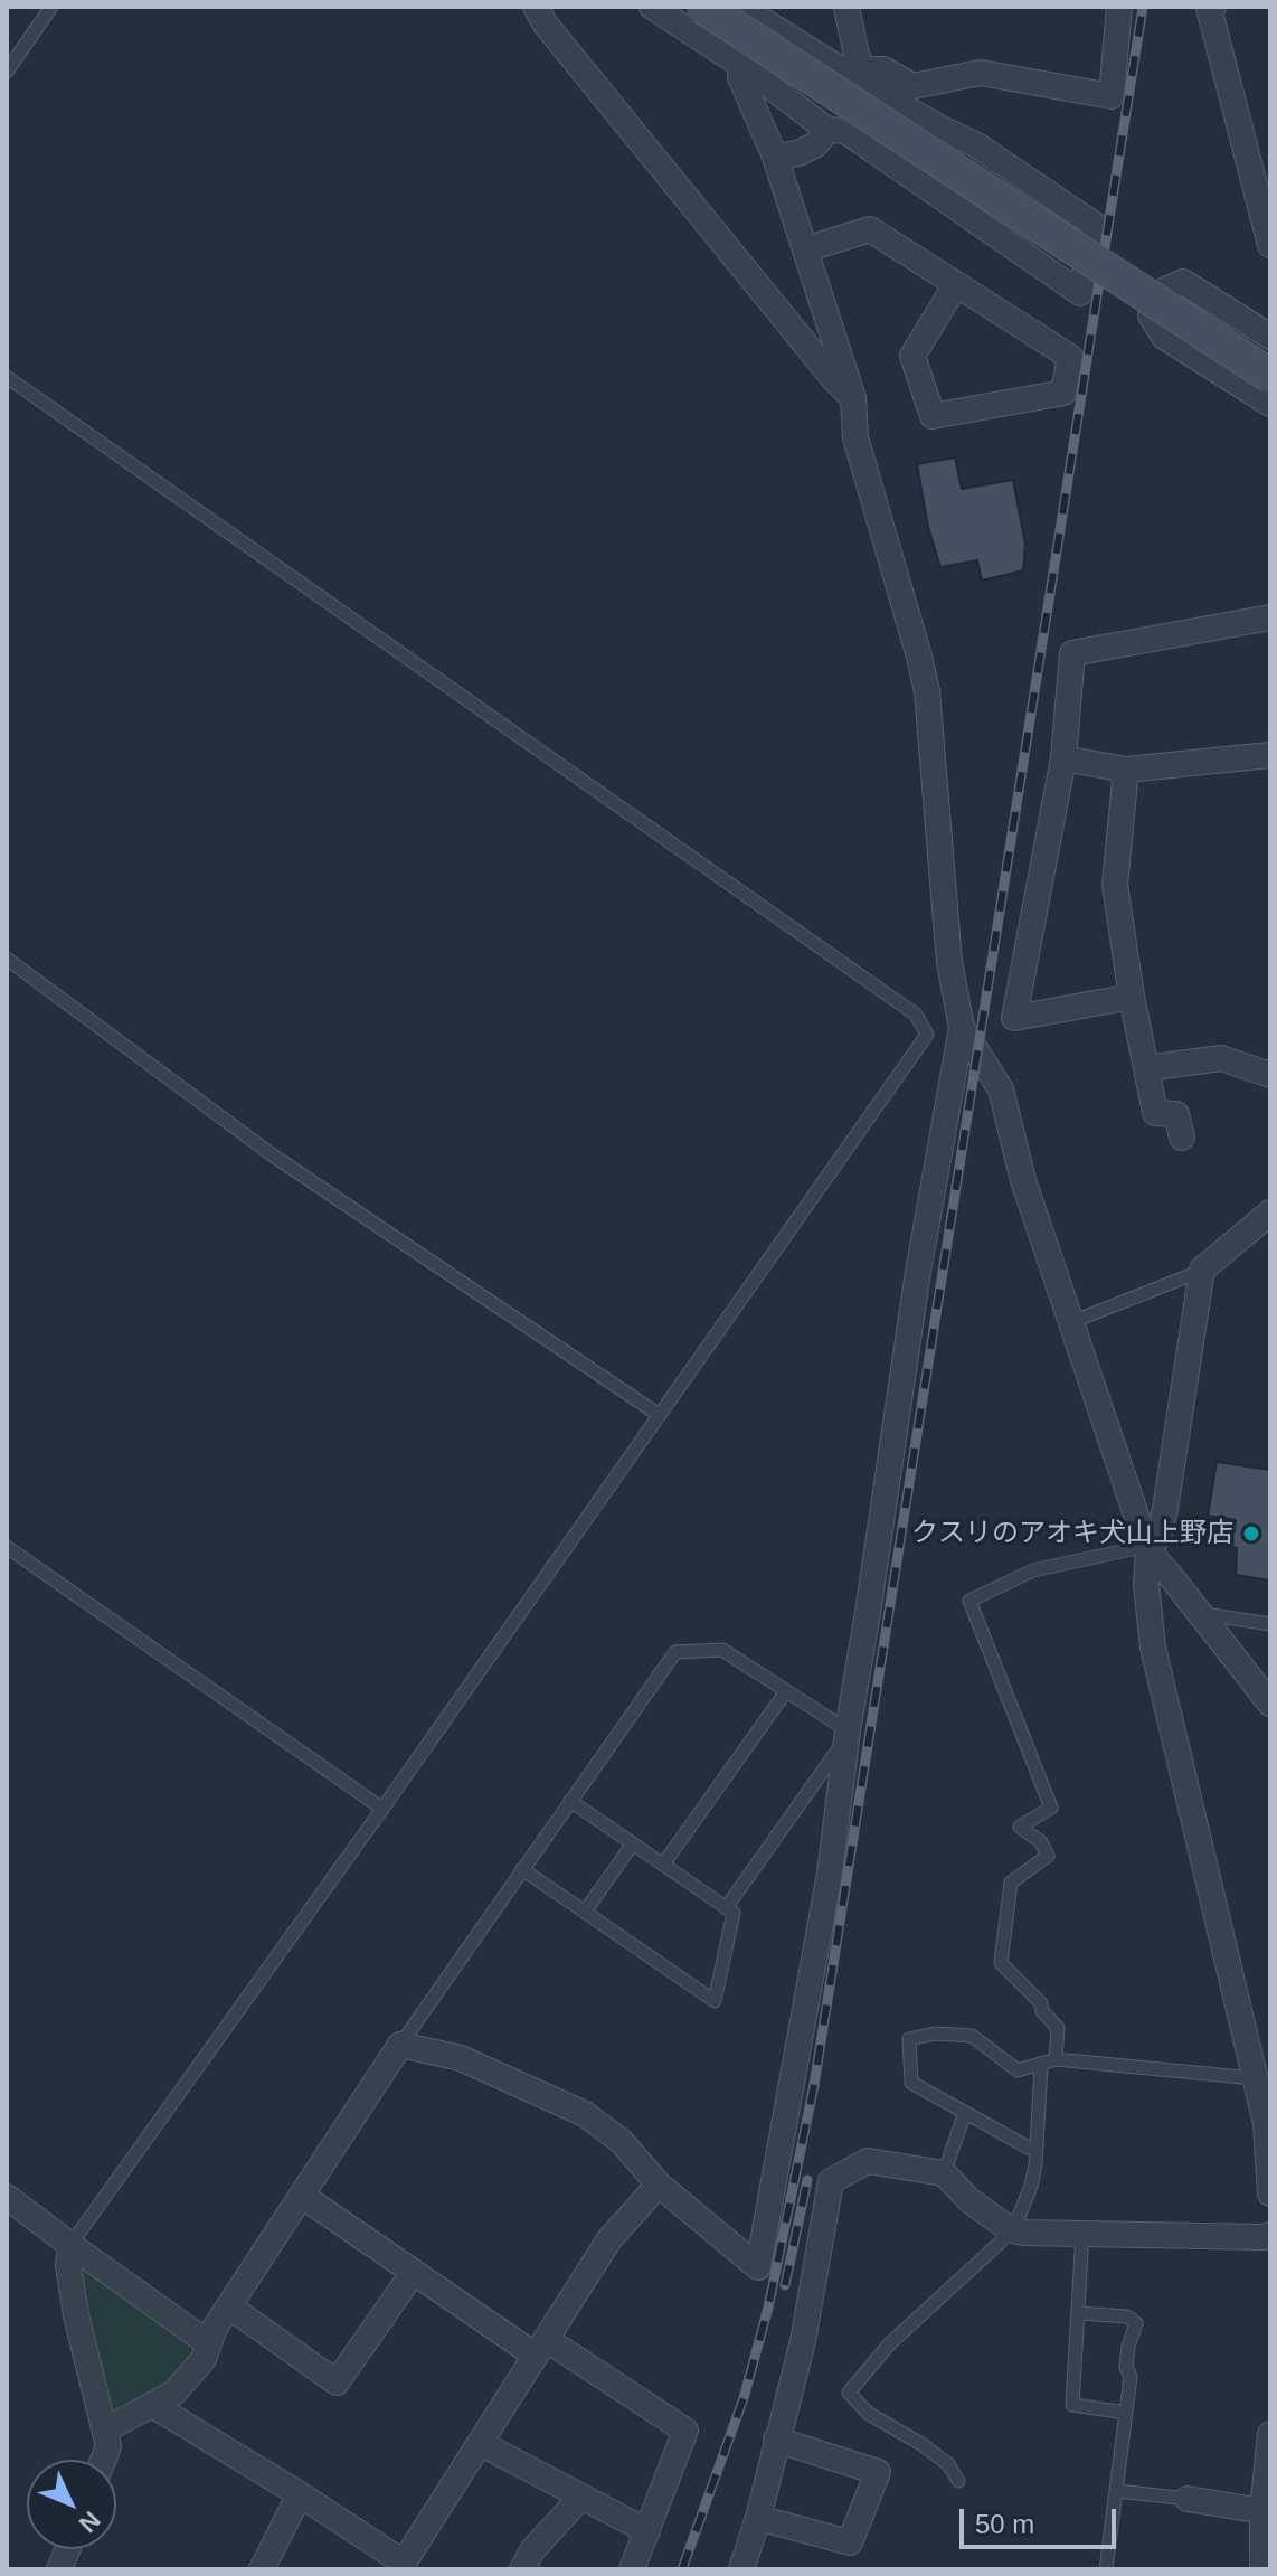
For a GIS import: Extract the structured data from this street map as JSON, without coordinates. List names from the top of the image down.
{
  "places": ["クスリのアオキ犬山上野店"],
  "scale_bar": "50 m",
  "north": "bottom right"
}
